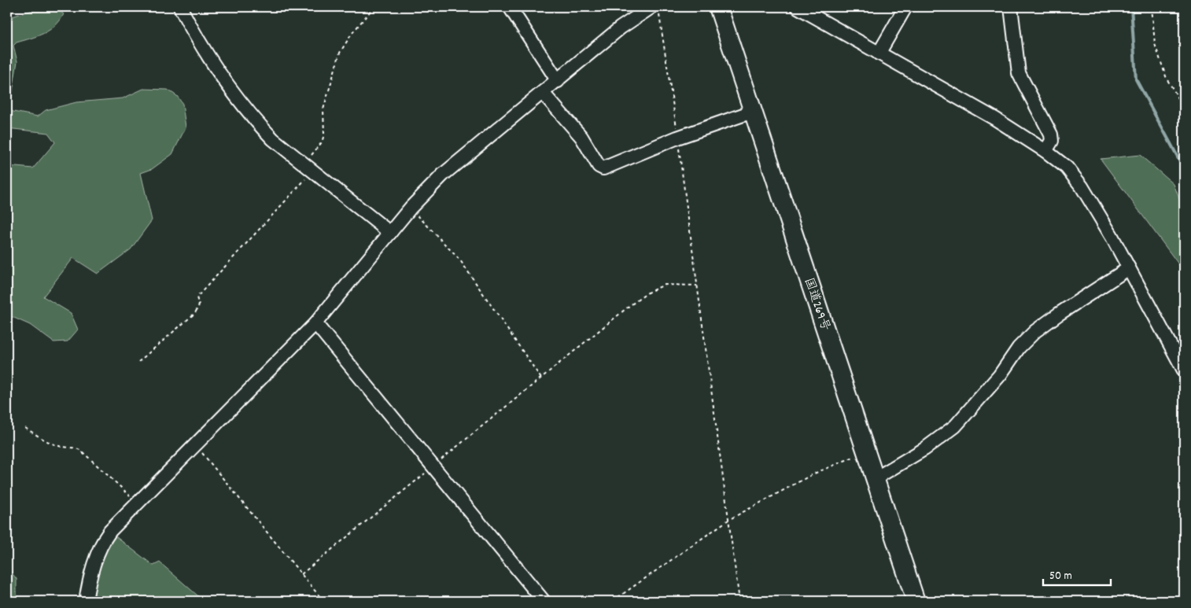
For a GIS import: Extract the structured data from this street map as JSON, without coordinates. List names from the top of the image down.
{
  "streets": {
    "highway": ["国道269号"]
  },
  "scale_bar": "50 m"
}
